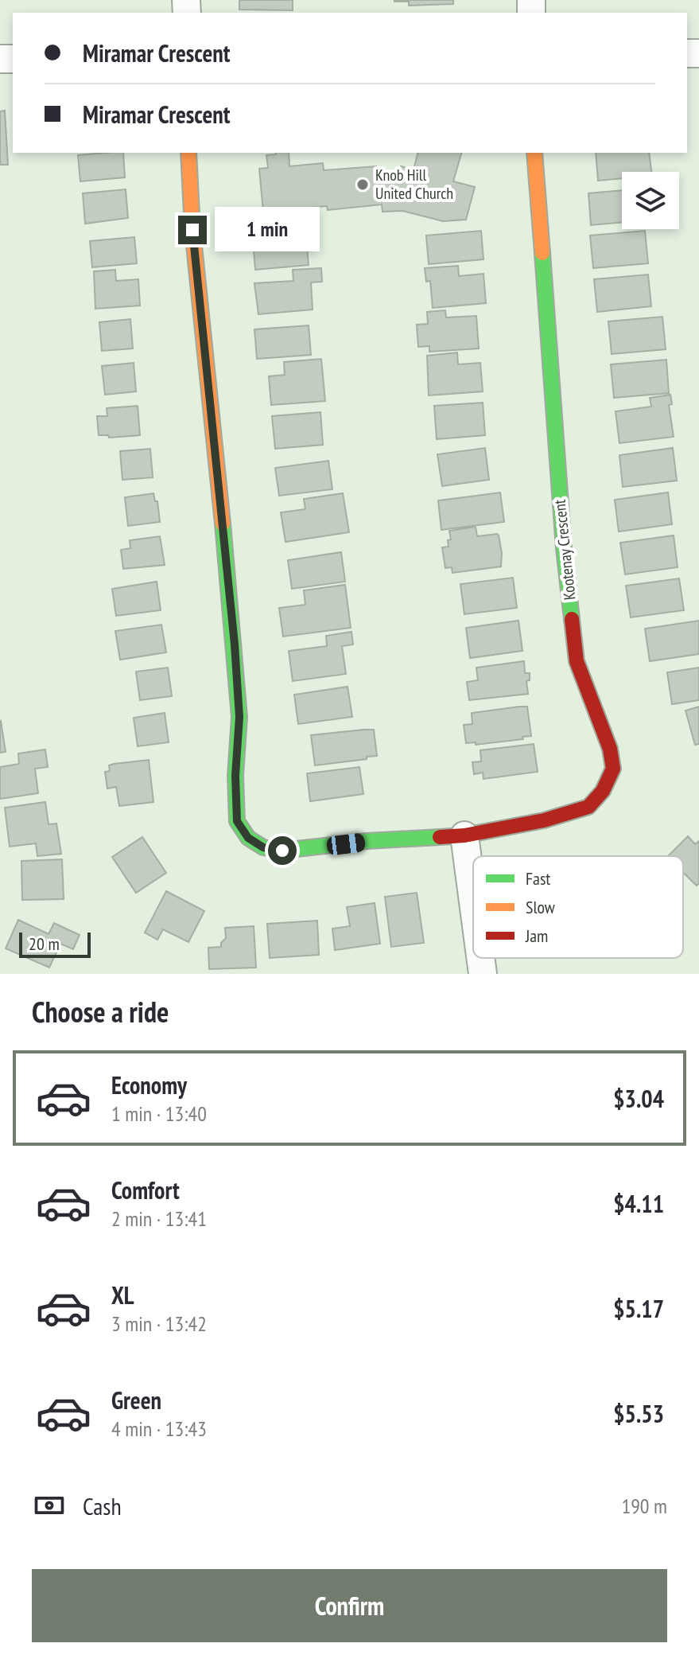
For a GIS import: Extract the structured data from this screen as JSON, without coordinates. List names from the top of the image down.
{
  "streets": {
    "street": ["Kootenay Crescent"]
  },
  "places": ["Knob Hill United Church"],
  "legend": ["Fast", "Slow", "Jam"],
  "scale_bar": "20 m",
  "page": {
    "banner": ["Miramar Crescent", "Miramar Crescent"],
    "bubble": "1 min",
    "scale": "20 m",
    "heading": "Choose a ride",
    "list": [
      {
        "name": "Economy",
        "note": "1 min · 13:40",
        "value": "$3.04"
      },
      {
        "name": "Comfort",
        "note": "2 min · 13:41",
        "value": "$4.11"
      },
      {
        "name": "XL",
        "note": "3 min · 13:42",
        "value": "$5.17"
      },
      {
        "name": "Green",
        "note": "4 min · 13:43",
        "value": "$5.53"
      }
    ],
    "pay": ["Cash", "190 m"],
    "buttons": "Confirm"
  }
}
